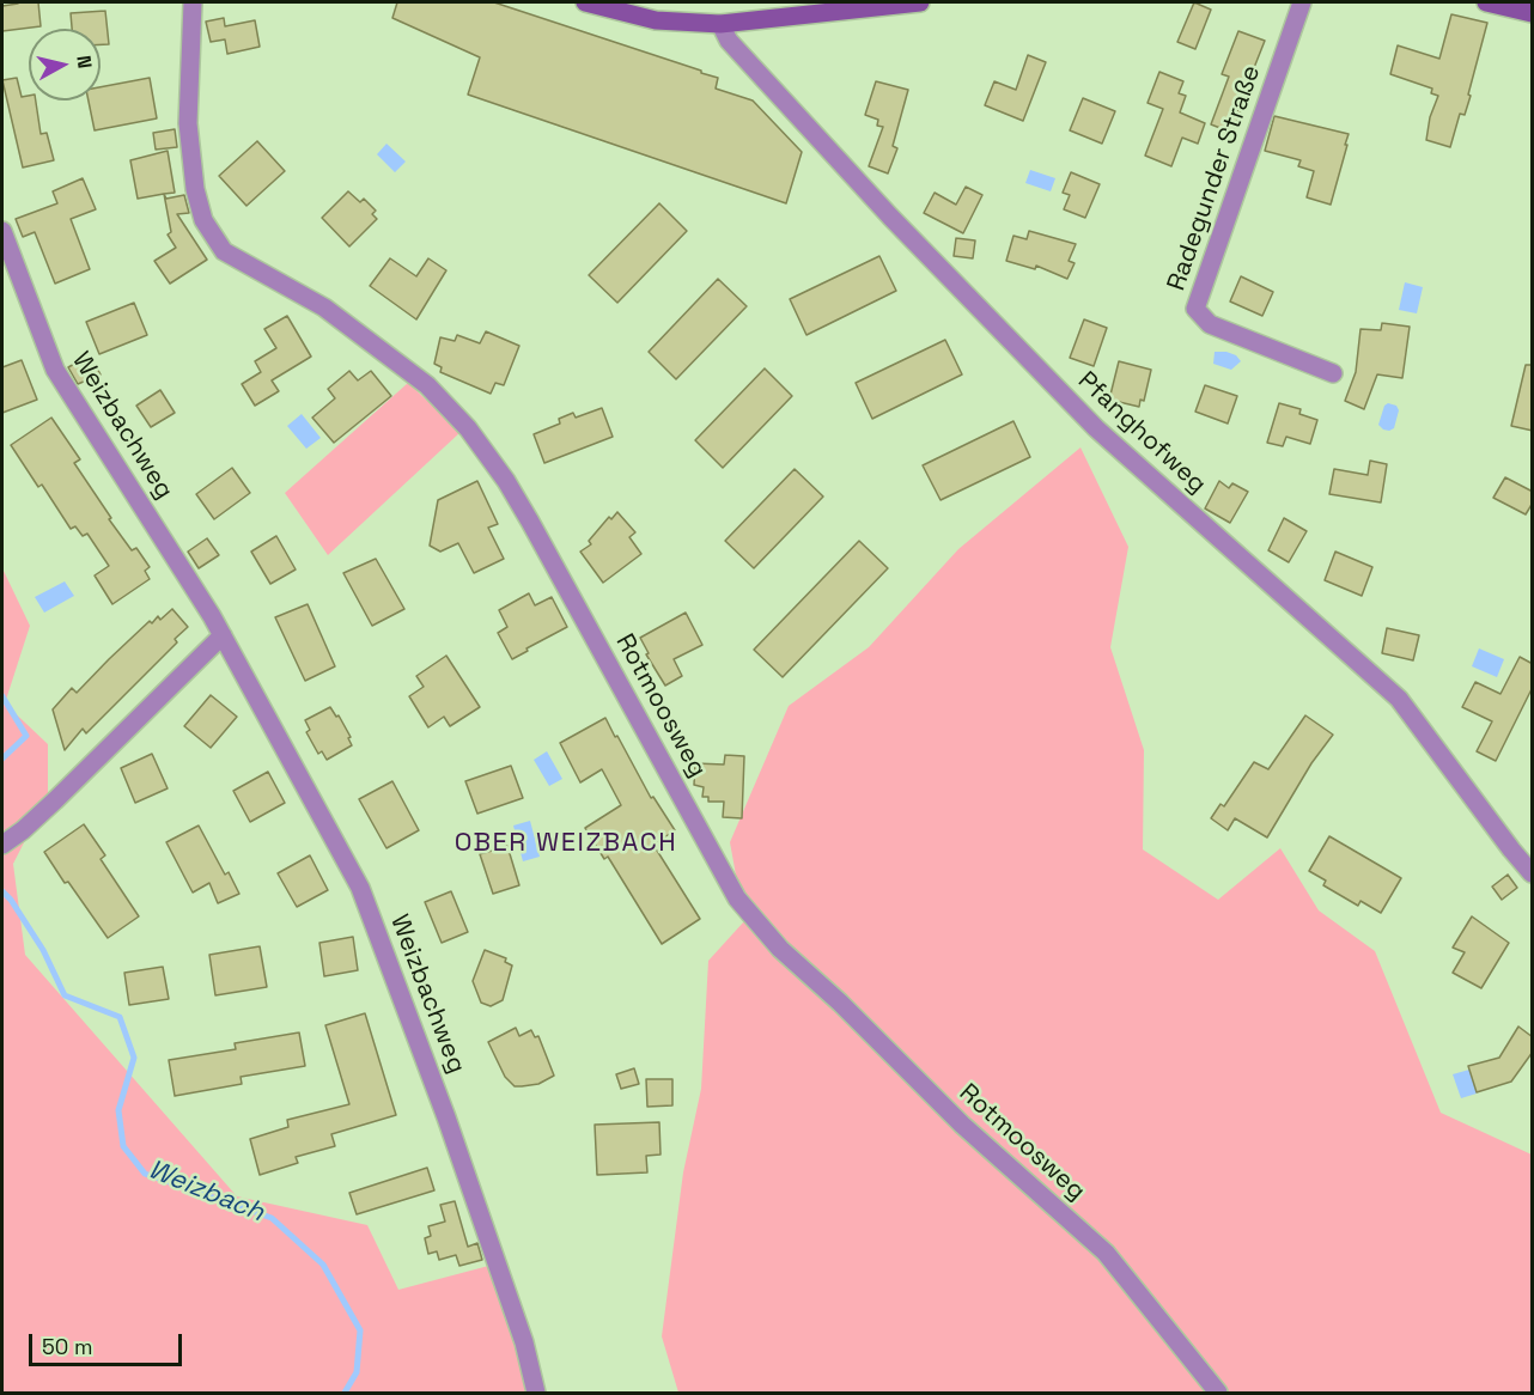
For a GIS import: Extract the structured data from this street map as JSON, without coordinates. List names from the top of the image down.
{
  "streets": {
    "street": [
      "Radegunder Straße",
      "Weizbachweg",
      "Pfanghofweg",
      "Rotmoosweg"
    ]
  },
  "districts": ["OBER WEIZBACH"],
  "water": ["Weizbach"],
  "scale_bar": "50 m",
  "north": "right"
}
